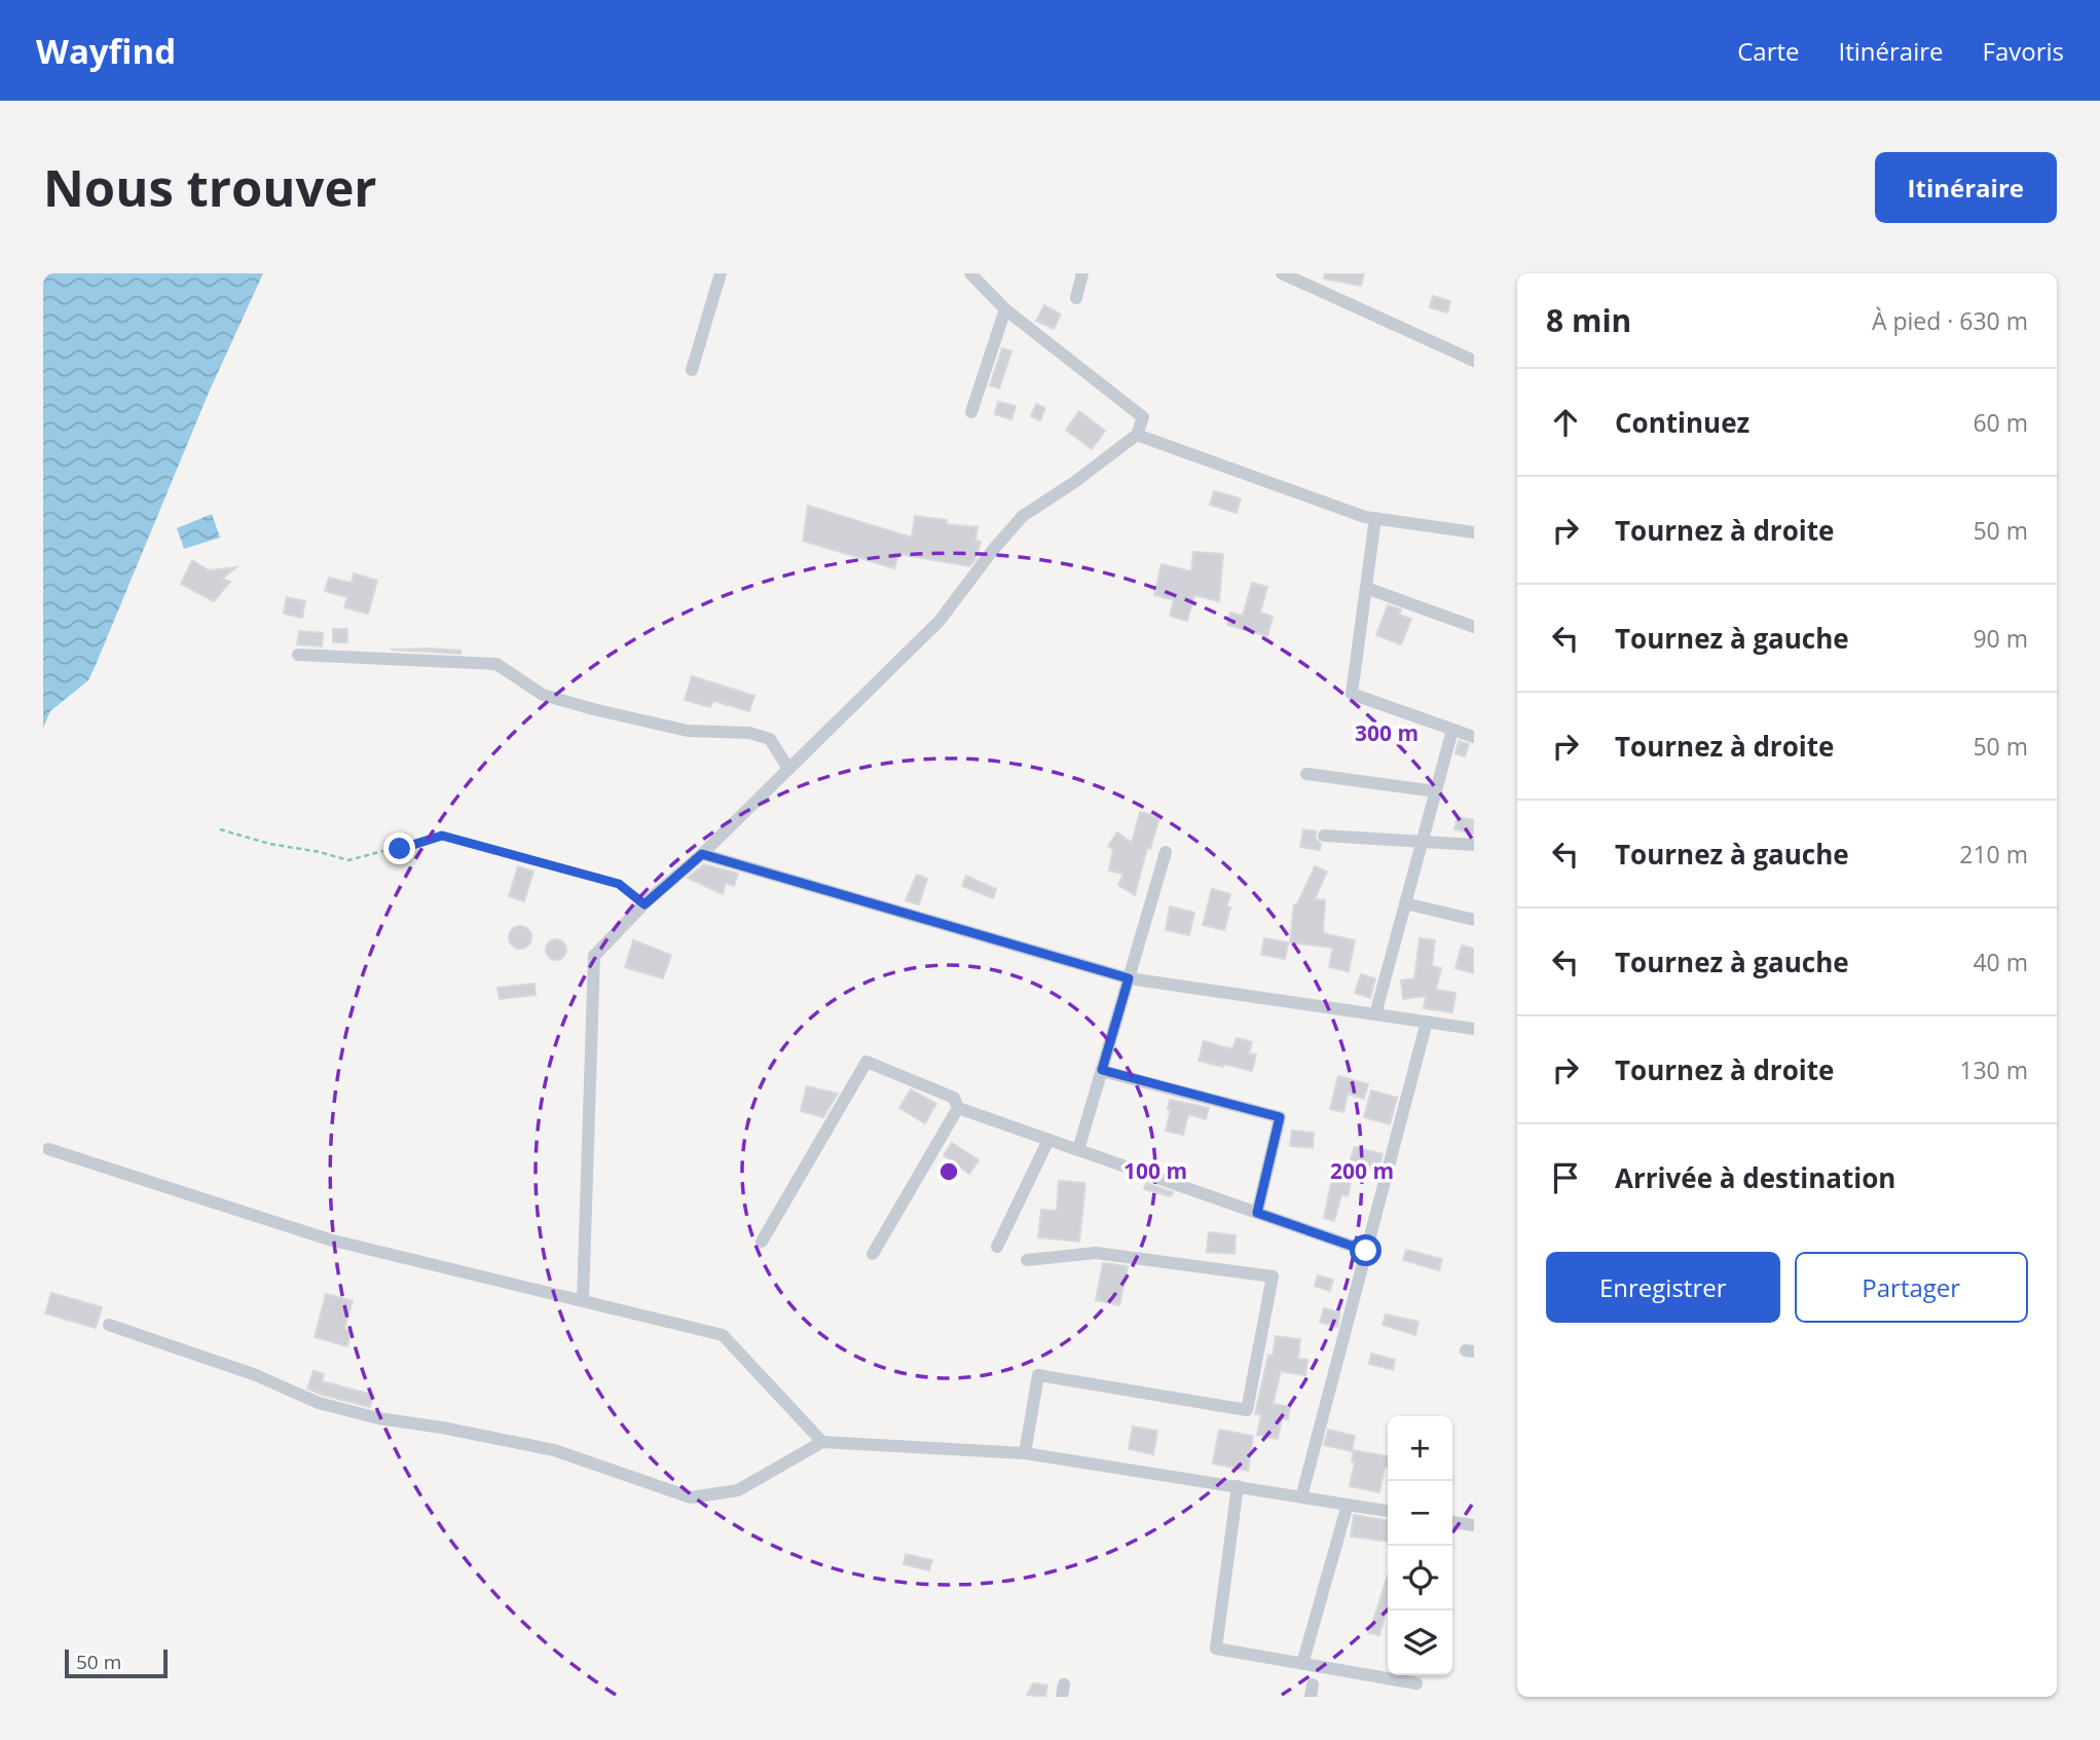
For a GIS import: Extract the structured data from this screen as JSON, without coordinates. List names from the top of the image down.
{
  "scale_bar": "50 m",
  "page": {
    "header": "Wayfind",
    "nav": ["Carte", "Itinéraire", "Favoris"],
    "buttons": [
      "Itinéraire",
      ["Enregistrer", "Partager"]
    ],
    "title": "Nous trouver",
    "heading": ["8 min", "À pied · 630 m"],
    "list": [
      ["Continuez", "60 m"],
      ["Tournez à droite", "50 m"],
      ["Tournez à gauche", "90 m"],
      ["Tournez à droite", "50 m"],
      ["Tournez à gauche", "210 m"],
      ["Tournez à gauche", "40 m"],
      ["Tournez à droite", "130 m"],
      "Arrivée à destination"
    ],
    "map_buttons": ["+", "−"],
    "scale": "50 m"
  },
  "rings": ["300 m", "100 m", "200 m"]
}
